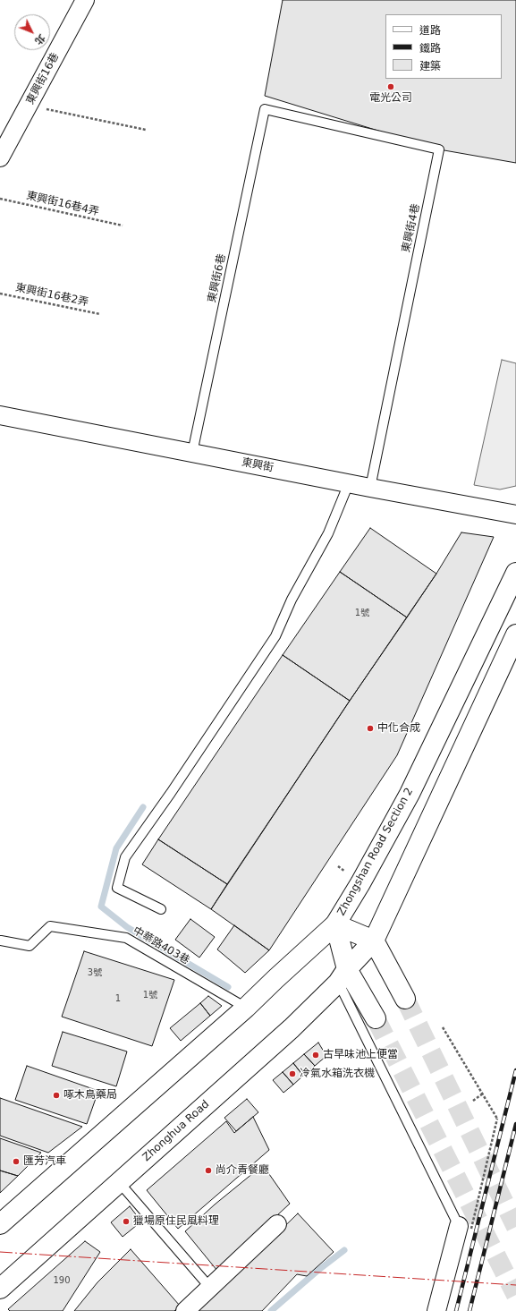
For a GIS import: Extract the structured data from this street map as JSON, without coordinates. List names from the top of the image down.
{
  "streets": {
    "main road": ["Zhongshan Road Section 2", "Zhonghua Road"],
    "street": ["東興街16巷", "東興街"],
    "lane": ["東興街4巷", "東興街6巷", "中華路403巷"],
    "path": ["東興街16巷4弄", "東興街16巷2弄"]
  },
  "crossings": [
    ["東興街4巷", "東興街6巷"],
    ["東興街4巷", "東興街"],
    ["東興街6巷", "東興街"],
    ["Zhongshan Road Section 2", "Zhonghua Road"]
  ],
  "places": [
    "電光公司",
    "中化合成",
    "古早味池上便當",
    "冷氣水箱洗衣機",
    "啄木鳥藥局",
    "匯芳汽車",
    "尚介青餐廳",
    "獵場原住民風料理"
  ],
  "house_numbers": [
    "1號",
    "3號",
    "1號",
    "1",
    "190"
  ],
  "legend": ["道路", "鐵路", "建築"],
  "north": "bottom right"
}
